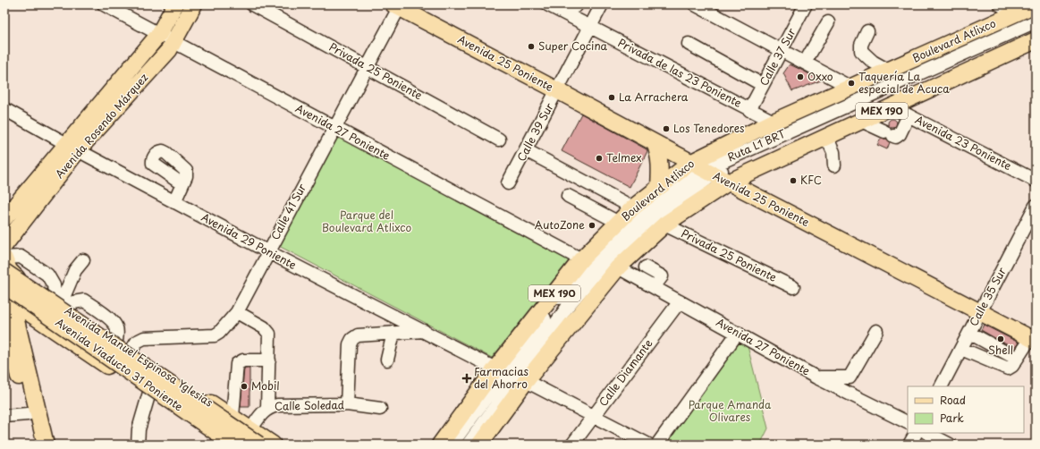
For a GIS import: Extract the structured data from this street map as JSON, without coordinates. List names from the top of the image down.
{
  "streets": {
    "main road": [
      "Boulevard Atlixco",
      "Avenida 25 Poniente",
      "MEX 190",
      "Avenida Rosendo Márquez",
      "Avenida Manuel Espinosa Yglesias",
      "Avenida Viaducto 31 Poniente"
    ],
    "street": [
      "Calle 37 Sur",
      "Privada 25 Poniente",
      "Privada de las 23 Poniente",
      "Avenida 27 Poniente",
      "Calle 39 Sur",
      "Avenida 23 Poniente",
      "Ruta L1 BRT",
      "Calle 41 Sur",
      "Avenida 29 Poniente",
      "Calle 35 Sur",
      "Calle Diamante",
      "Calle Soledad"
    ]
  },
  "crossings": [
    ["Boulevard Atlixco", "Avenida 25 Poniente"],
    ["Boulevard Atlixco", "Privada de las 23 Poniente"],
    ["Boulevard Atlixco", "Avenida 27 Poniente"],
    ["Boulevard Atlixco", "Ruta L1 BRT"],
    ["Boulevard Atlixco", "Avenida 29 Poniente"],
    ["Calle 37 Sur", "Privada de las 23 Poniente"],
    ["Avenida 25 Poniente", "MEX 190"],
    ["Avenida 25 Poniente", "Calle 39 Sur"],
    ["Avenida 25 Poniente", "Ruta L1 BRT"],
    ["Avenida 25 Poniente", "Calle 41 Sur"],
    ["Avenida 25 Poniente", "Calle 35 Sur"],
    ["Privada 25 Poniente", "MEX 190"],
    ["Privada 25 Poniente", "Calle 41 Sur"],
    ["Privada de las 23 Poniente", "Calle 39 Sur"],
    ["MEX 190", "Avenida 27 Poniente"],
    ["MEX 190", "Avenida 23 Poniente"],
    ["Avenida Rosendo Márquez", "Avenida 27 Poniente"],
    ["Avenida Rosendo Márquez", "Avenida 29 Poniente"],
    ["Avenida 27 Poniente", "Calle 41 Sur"],
    ["Avenida 27 Poniente", "Calle Diamante"],
    ["Calle 41 Sur", "Avenida 29 Poniente"],
    ["Calle 41 Sur", "Avenida Manuel Espinosa Yglesias"],
    ["Avenida Manuel Espinosa Yglesias", "Avenida Viaducto 31 Poniente"],
    ["Avenida Manuel Espinosa Yglesias", "Calle Soledad"]
  ],
  "parks": ["Parque del Boulevard Atlixco", "Parque Amanda Olivares"],
  "places": {
    "other": [
      "Super Cocina",
      "Oxxo",
      "Taquería La especial de Acuca",
      "La Arrachera",
      "Los Tenedores",
      "Telmex",
      "KFC",
      "AutoZone",
      "Shell",
      "Mobil"
    ],
    "health": ["Farmacias del Ahorro"]
  },
  "legend": ["Road", "Park"]
}
